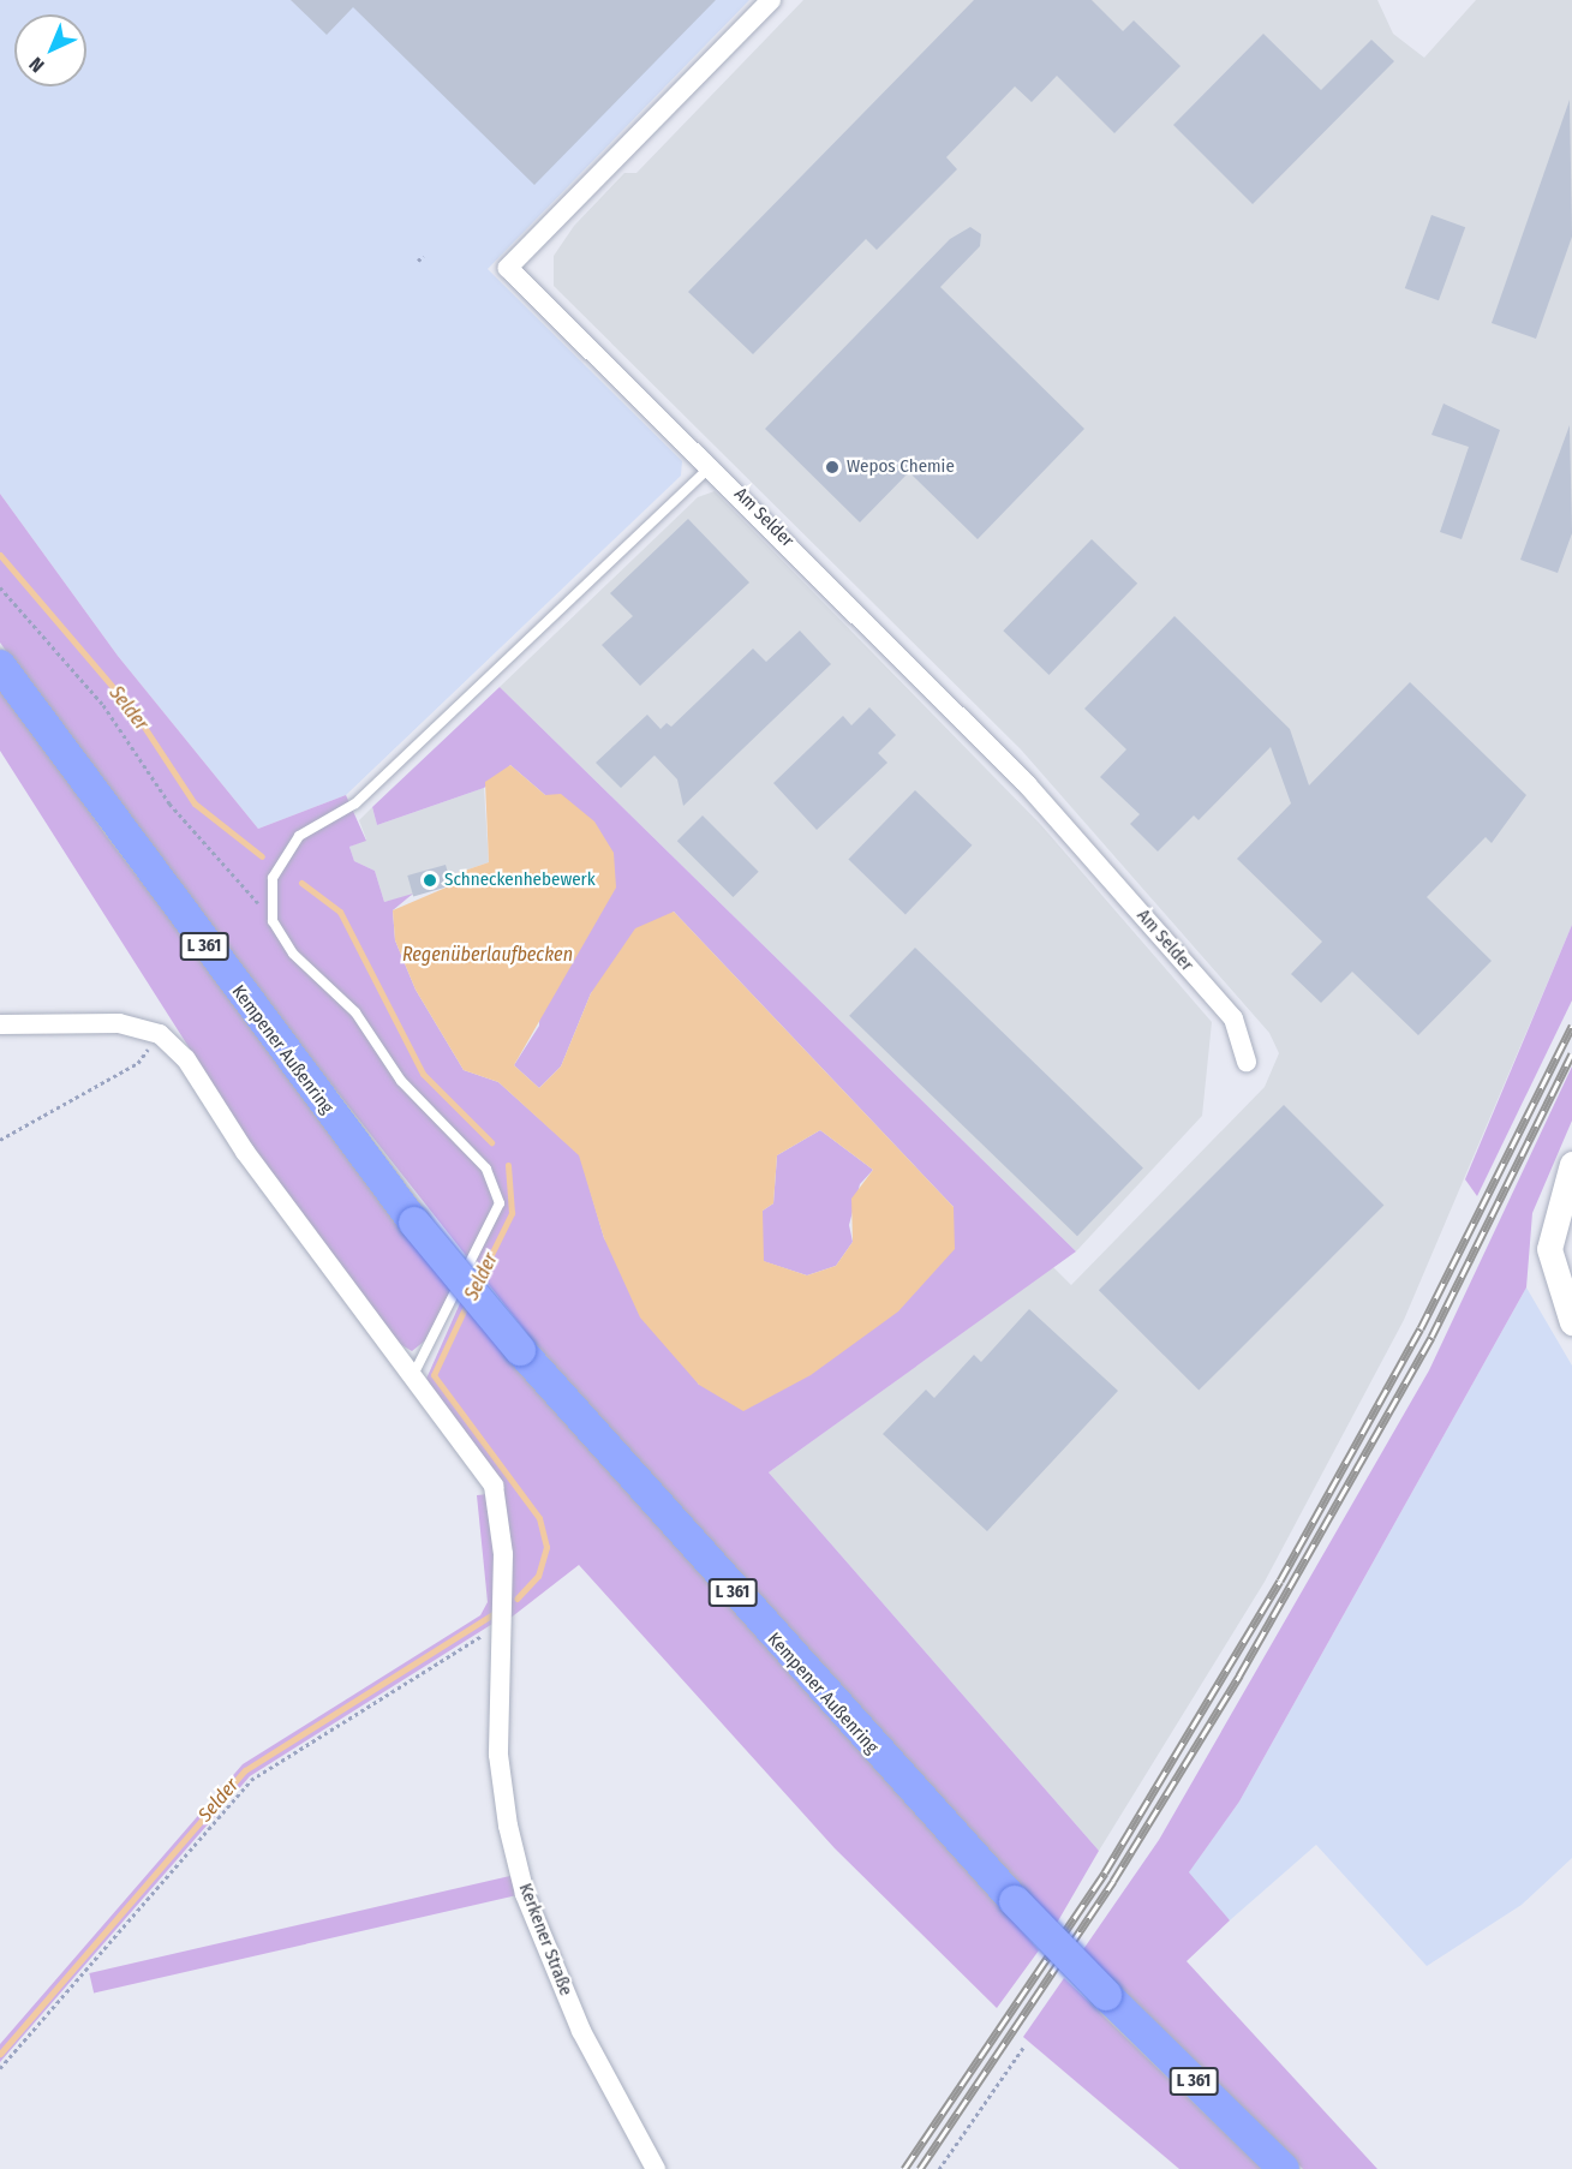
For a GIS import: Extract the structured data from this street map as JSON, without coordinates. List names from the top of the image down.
{
  "streets": {
    "main road": ["L 361", "Kempener Außenring"],
    "street": ["Am Selder", "Kerkener Straße"]
  },
  "water": ["Selder", "Regenüberlaufbecken"],
  "places": ["Wepos Chemie", "Schneckenhebewerk"],
  "north": "bottom left"
}
